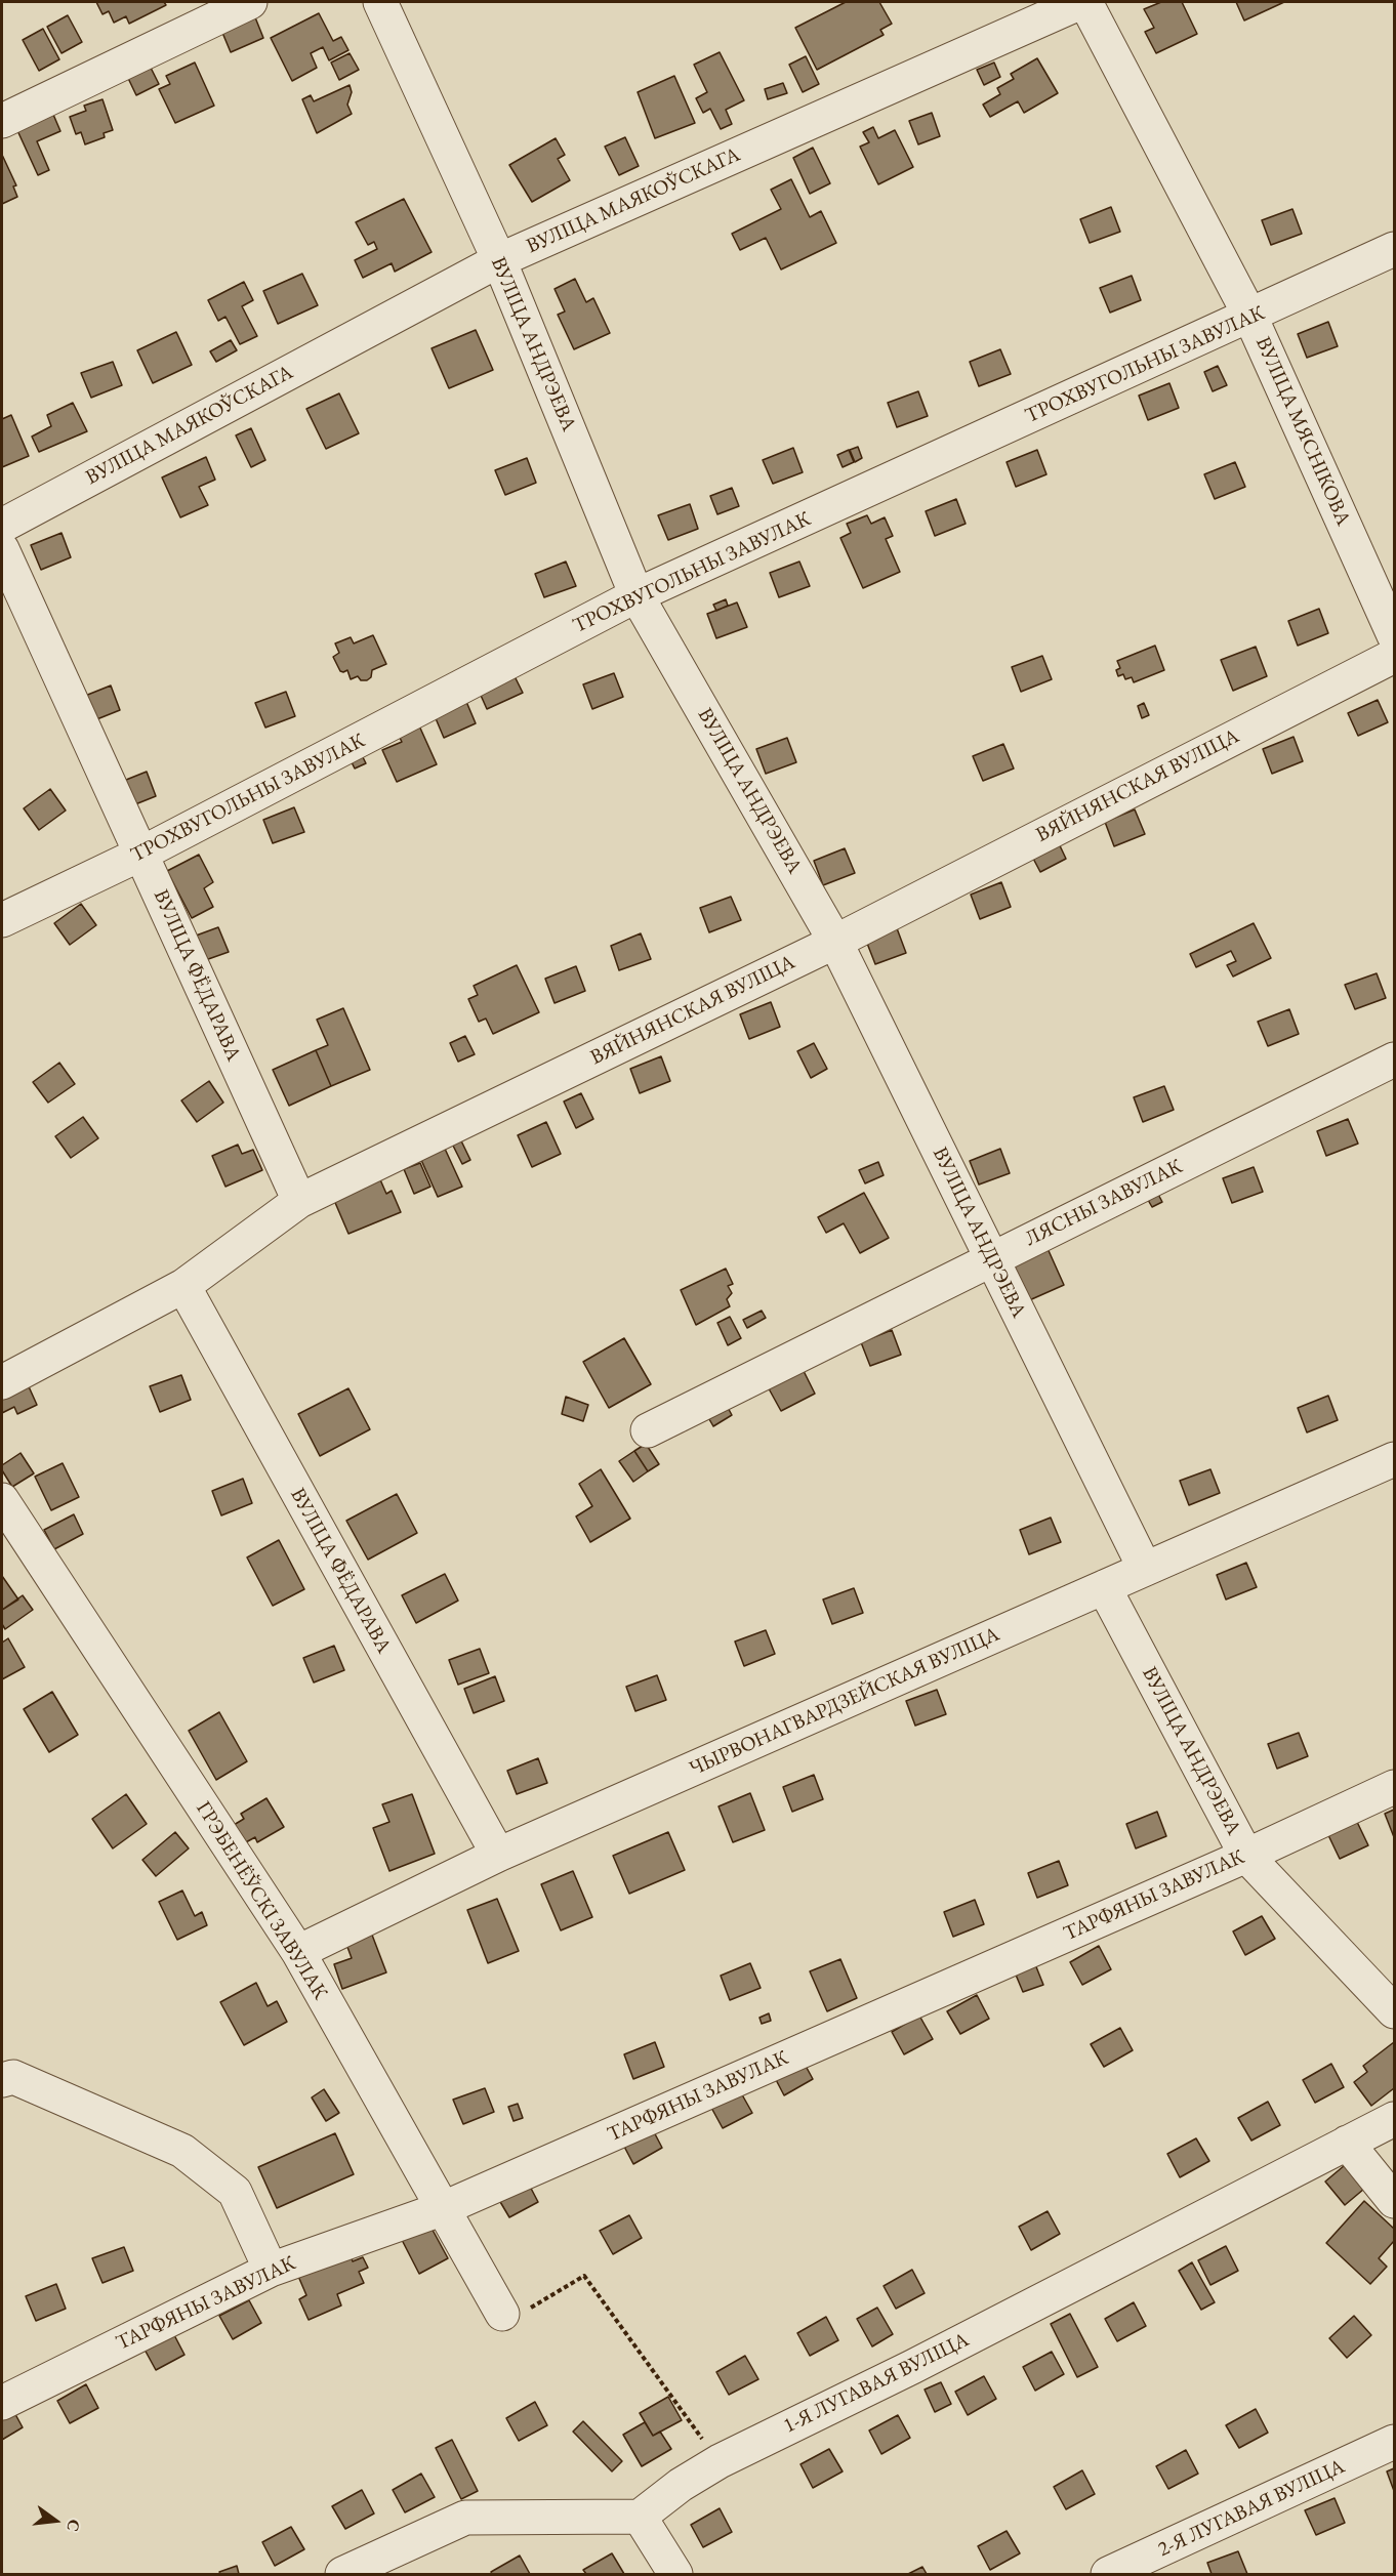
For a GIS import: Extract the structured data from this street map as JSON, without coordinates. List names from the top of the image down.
{
  "streets": {
    "street": [
      "ВУЛІЦА МАЯКОЎСКАГА",
      "ВУЛІЦА АНДРЭЕВА",
      "ТРОХВУГОЛЬНЫ ЗАВУЛАК",
      "ВУЛІЦА МЯСНІКОВА",
      "ВЯЙНЯНСКАЯ ВУЛІЦА",
      "ВУЛІЦА ФЁДАРАВА",
      "ЛЯСНЫ ЗАВУЛАК",
      "ЧЫРВОНАГВАРДЗЕЙСКАЯ ВУЛІЦА",
      "ТАРФЯНЫ ЗАВУЛАК",
      "ГРЭБЕНЁЎСКІ ЗАВУЛАК",
      "1-Я ЛУГАВАЯ ВУЛІЦА",
      "2-Я ЛУГАВАЯ ВУЛІЦА"
    ]
  },
  "crossings": [
    ["ВУЛІЦА МАЯКОЎСКАГА", "ВУЛІЦА АНДРЭЕВА"],
    ["ВУЛІЦА МАЯКОЎСКАГА", "ВУЛІЦА МЯСНІКОВА"],
    ["ВУЛІЦА АНДРЭЕВА", "ТРОХВУГОЛЬНЫ ЗАВУЛАК"],
    ["ВУЛІЦА АНДРЭЕВА", "ВЯЙНЯНСКАЯ ВУЛІЦА"],
    ["ВУЛІЦА АНДРЭЕВА", "ЛЯСНЫ ЗАВУЛАК"],
    ["ВУЛІЦА АНДРЭЕВА", "ЧЫРВОНАГВАРДЗЕЙСКАЯ ВУЛІЦА"],
    ["ВУЛІЦА АНДРЭЕВА", "ТАРФЯНЫ ЗАВУЛАК"],
    ["ТРОХВУГОЛЬНЫ ЗАВУЛАК", "ВУЛІЦА МЯСНІКОВА"],
    ["ТРОХВУГОЛЬНЫ ЗАВУЛАК", "ВУЛІЦА ФЁДАРАВА"],
    ["ВЯЙНЯНСКАЯ ВУЛІЦА", "ВУЛІЦА ФЁДАРАВА"],
    ["ВУЛІЦА ФЁДАРАВА", "ЧЫРВОНАГВАРДЗЕЙСКАЯ ВУЛІЦА"],
    ["ЧЫРВОНАГВАРДЗЕЙСКАЯ ВУЛІЦА", "ГРЭБЕНЁЎСКІ ЗАВУЛАК"],
    ["ТАРФЯНЫ ЗАВУЛАК", "ГРЭБЕНЁЎСКІ ЗАВУЛАК"]
  ],
  "north": "right"
}
